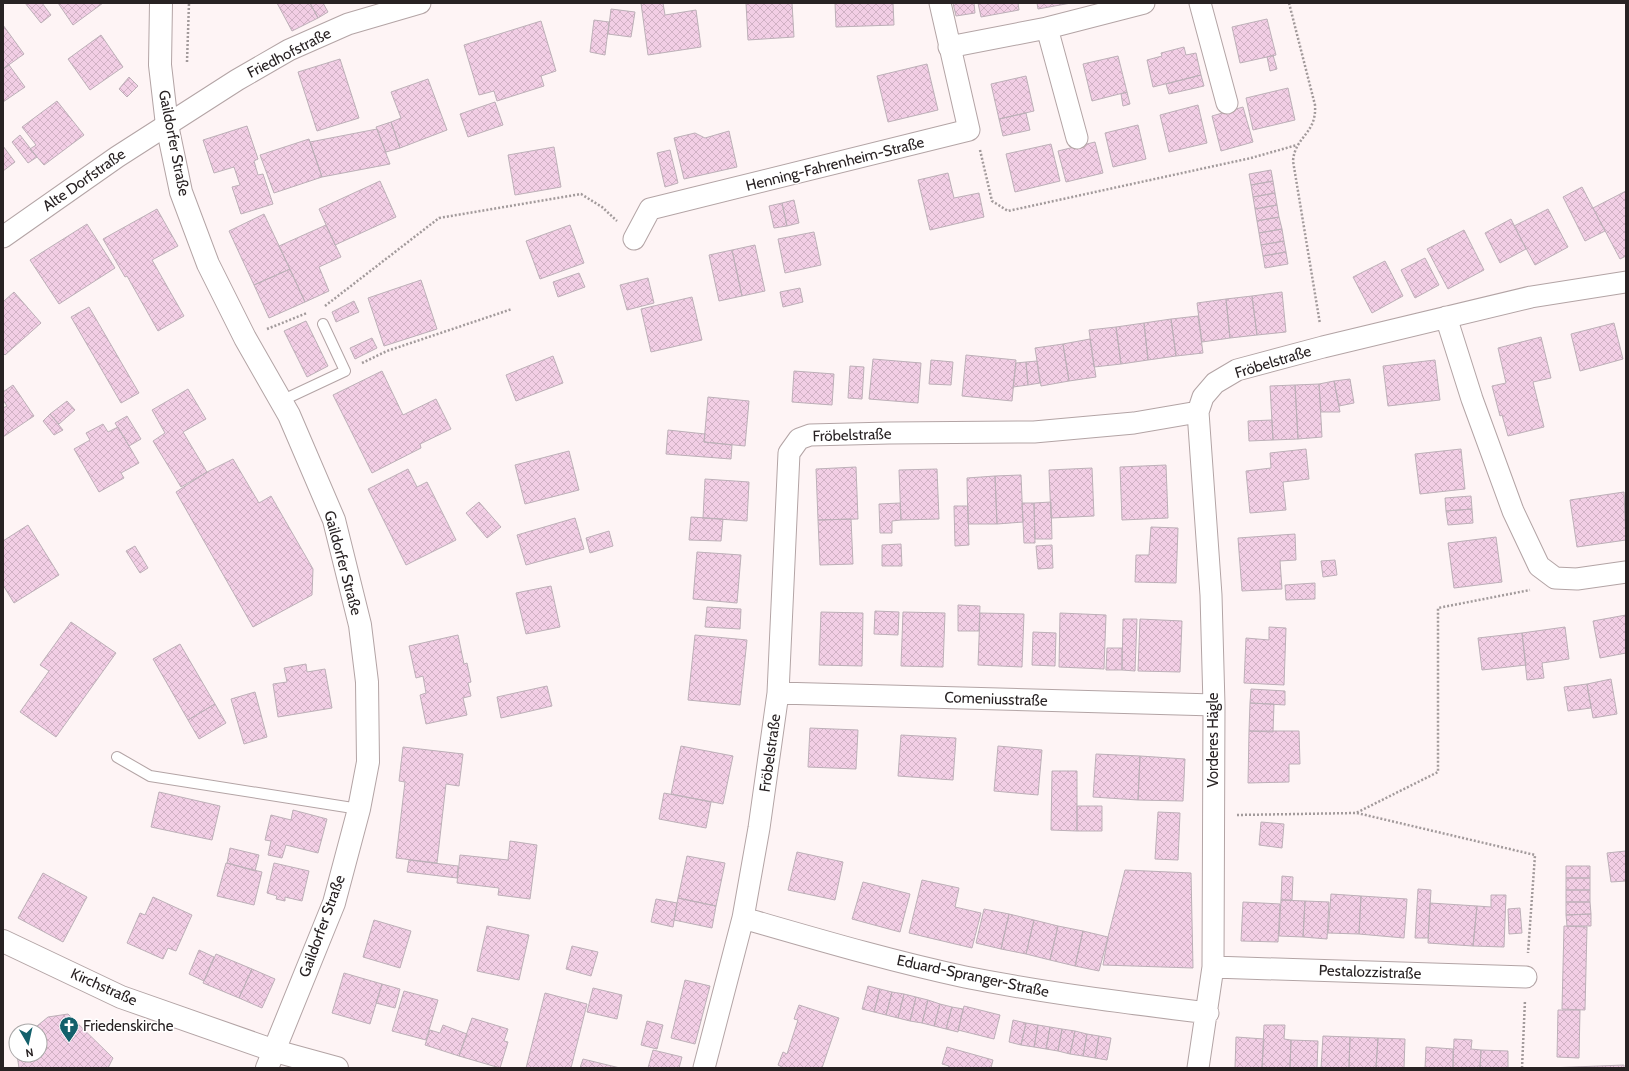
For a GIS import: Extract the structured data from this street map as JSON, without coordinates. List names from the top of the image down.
{
  "streets": {
    "main road": ["Gaildorfer Straße", "Kirchstraße"],
    "street": [
      "Friedhofstraße",
      "Henning-Fahrenheim-Straße",
      "Alte Dorfstraße",
      "Fröbelstraße",
      "Comeniusstraße",
      "Vorderes Hägle",
      "Pestalozzistraße",
      "Eduard-Spranger-Straße"
    ]
  },
  "crossings": [
    ["Friedhofstraße", "Gaildorfer Straße"],
    ["Friedhofstraße", "Alte Dorfstraße"],
    ["Gaildorfer Straße", "Alte Dorfstraße"],
    ["Gaildorfer Straße", "Kirchstraße"],
    ["Fröbelstraße", "Comeniusstraße"],
    ["Fröbelstraße", "Vorderes Hägle"],
    ["Fröbelstraße", "Eduard-Spranger-Straße"],
    ["Comeniusstraße", "Vorderes Hägle"],
    ["Vorderes Hägle", "Pestalozzistraße"],
    ["Vorderes Hägle", "Eduard-Spranger-Straße"]
  ],
  "places": {
    "church": ["Friedenskirche"]
  },
  "north": "bottom"
}
